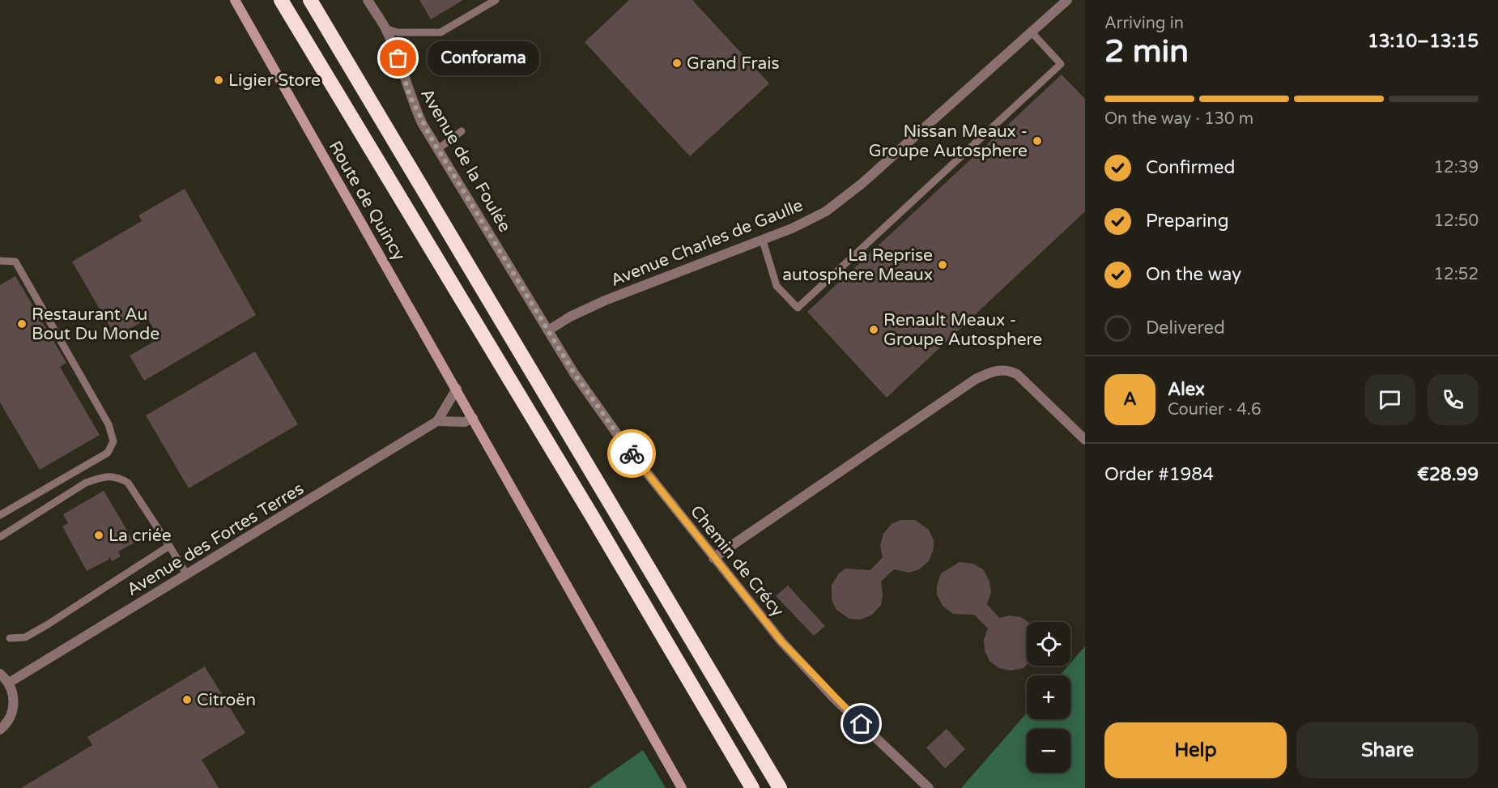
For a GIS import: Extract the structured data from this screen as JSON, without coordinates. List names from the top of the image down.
{
  "streets": {
    "street": [
      "Avenue de la Foulée",
      "Route de Quincy",
      "Avenue Charles de Gaulle",
      "Avenue des Fortes Terres",
      "Chemin de Crécy"
    ]
  },
  "crossings": [
    ["Avenue de la Foulée", "Avenue Charles de Gaulle"],
    ["Avenue de la Foulée", "Chemin de Crécy"],
    ["Route de Quincy", "Avenue des Fortes Terres"],
    ["Avenue Charles de Gaulle", "Chemin de Crécy"]
  ],
  "places": [
    "Conforama",
    "Grand Frais",
    "Ligier Store",
    "Nissan Meaux - Groupe Autosphere",
    "La Reprise autosphere Meaux",
    "Restaurant Au Bout Du Monde",
    "Renault Meaux - Groupe Autosphere",
    "La criée",
    "Citroën"
  ],
  "page": {
    "heading": ["2 min", "Arriving in", "13:10–13:15"],
    "panel": [
      "Alex",
      "Courier · 4.6",
      "Order #1984",
      "€28.99"
    ],
    "bubble": "Conforama",
    "bar": "On the way · 130 m",
    "list": [
      ["Confirmed", "12:39"],
      ["Preparing", "12:50"],
      ["On the way", "12:52"],
      "Delivered"
    ],
    "round": "A",
    "map_buttons": ["+", "−"],
    "buttons": ["Help", "Share"]
  }
}
